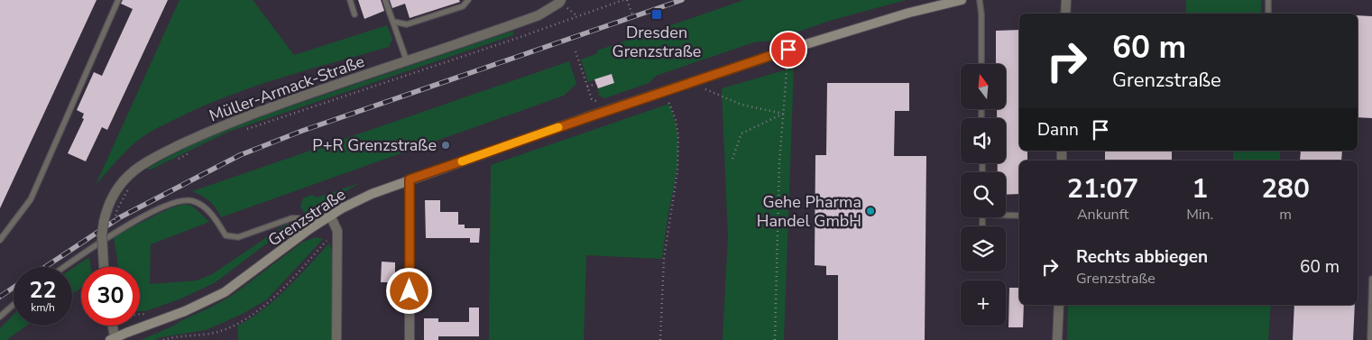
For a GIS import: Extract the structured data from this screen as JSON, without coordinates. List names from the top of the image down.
{
  "streets": {
    "main road": ["Grenzstraße"],
    "street": ["Müller-Armack-Straße"]
  },
  "places": {
    "transit": ["Dresden Grenzstraße"],
    "other": ["P+R Grenzstraße", "Gehe Pharma Handel GmbH"]
  },
  "north": "top",
  "page": {
    "turn": ["60 m", "Grenzstraße"],
    "map_buttons": "+",
    "then": "Dann",
    "eta": [
      "21:07",
      "Ankunft",
      "1",
      "Min.",
      "280",
      "m"
    ],
    "list": [
      {
        "name": "Rechts abbiegen",
        "note": "Grenzstraße",
        "value": "60 m"
      }
    ],
    "speed": "22 km/h",
    "limit": "30"
  }
}
